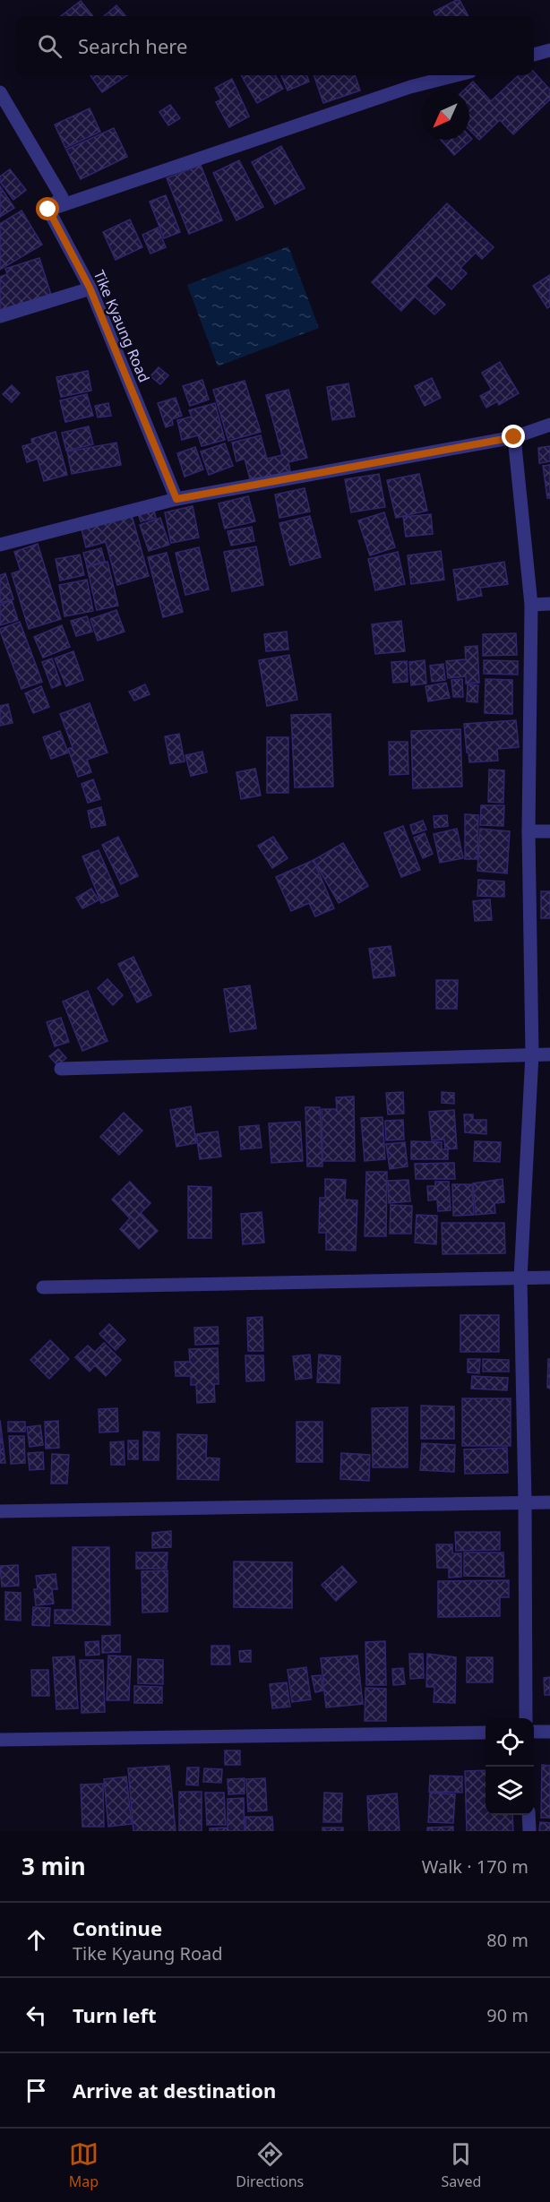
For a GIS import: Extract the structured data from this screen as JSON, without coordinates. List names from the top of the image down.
{
  "streets": {
    "street": ["Tike Kyaung Road"]
  },
  "north": "bottom left",
  "page": {
    "search": "Search here",
    "heading": ["3 min", "Walk · 170 m"],
    "list": [
      ["Continue", "Tike Kyaung Road", "80 m"],
      ["Turn left", "90 m"],
      "Arrive at destination"
    ],
    "nav": ["Map", "Directions", "Saved"]
  }
}
